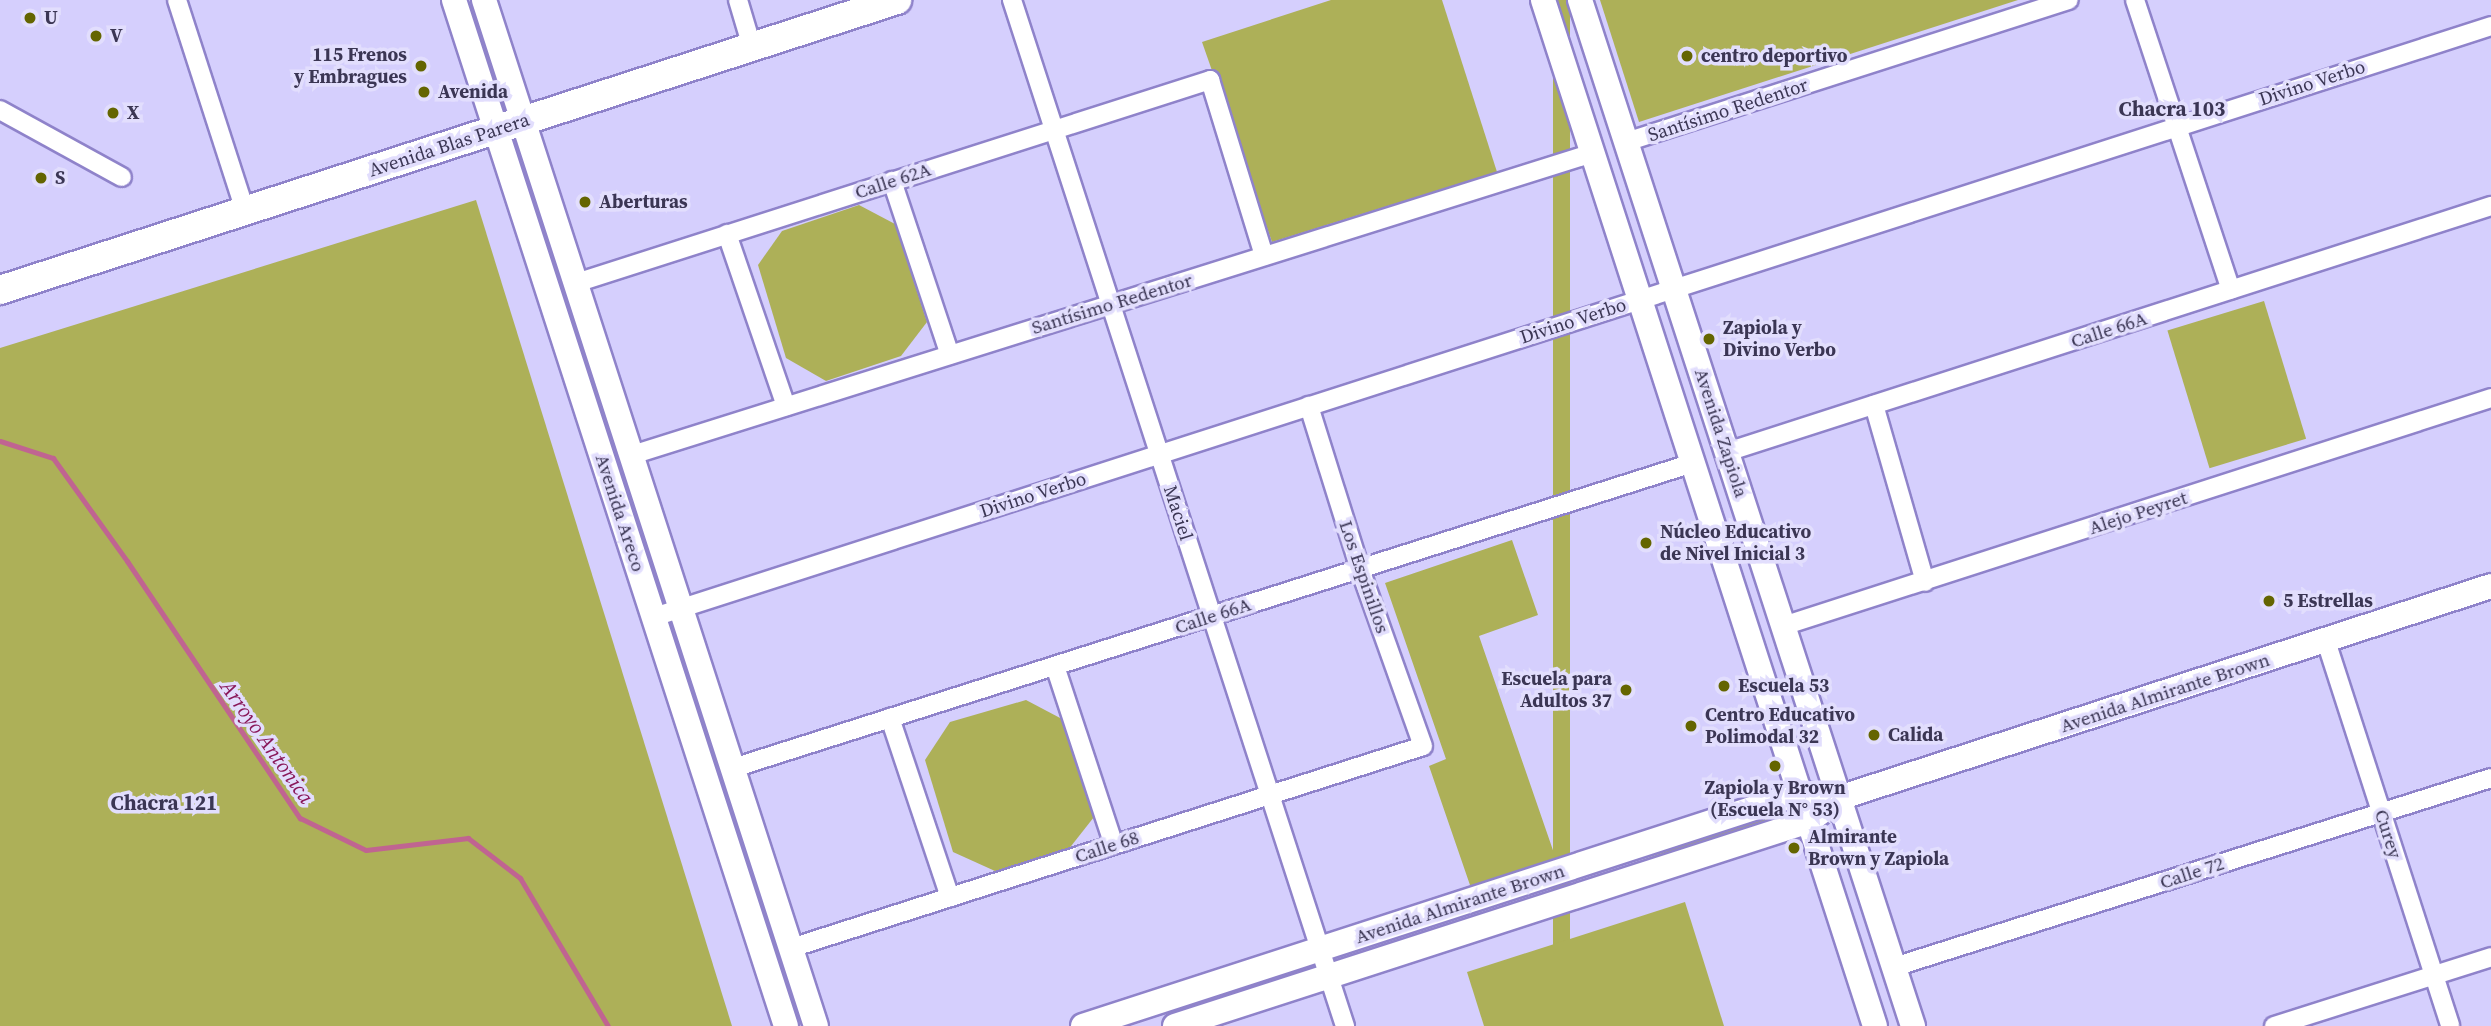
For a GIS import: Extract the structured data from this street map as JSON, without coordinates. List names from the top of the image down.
{
  "streets": {
    "main road": [
      "Avenida Blas Parera",
      "Avenida Zapiola",
      "Avenida Areco",
      "Avenida Almirante Brown"
    ],
    "street": [
      "Divino Verbo",
      "Santísimo Redentor",
      "Calle 62A",
      "Calle 66A",
      "Maciel",
      "Alejo Peyret",
      "Los Espinillos",
      "Curey",
      "Calle 68",
      "Calle 72"
    ]
  },
  "crossings": [
    ["Divino Verbo", "Avenida Zapiola"],
    ["Divino Verbo", "Avenida Areco"],
    ["Divino Verbo", "Maciel"],
    ["Divino Verbo", "Los Espinillos"],
    ["Santísimo Redentor", "Calle 62A"],
    ["Santísimo Redentor", "Avenida Zapiola"],
    ["Santísimo Redentor", "Avenida Areco"],
    ["Santísimo Redentor", "Maciel"],
    ["Avenida Blas Parera", "Avenida Areco"],
    ["Calle 62A", "Avenida Areco"],
    ["Calle 62A", "Maciel"],
    ["Calle 66A", "Avenida Zapiola"],
    ["Calle 66A", "Avenida Areco"],
    ["Calle 66A", "Maciel"],
    ["Calle 66A", "Los Espinillos"],
    ["Avenida Zapiola", "Alejo Peyret"],
    ["Avenida Zapiola", "Avenida Almirante Brown"],
    ["Avenida Zapiola", "Calle 72"],
    ["Avenida Areco", "Calle 68"],
    ["Maciel", "Avenida Almirante Brown"],
    ["Maciel", "Calle 68"],
    ["Los Espinillos", "Calle 68"],
    ["Avenida Almirante Brown", "Curey"],
    ["Curey", "Calle 72"]
  ],
  "districts": ["Chacra 103", "Chacra 121"],
  "water": ["Arroyo Antonica"],
  "places": [
    "U",
    "V",
    "centro deportivo",
    "115 Frenos y Embragues",
    "Avenida",
    "X",
    "S",
    "Aberturas",
    "Zapiola y Divino Verbo",
    "Núcleo Educativo de Nivel Inicial 3",
    "5 Estrellas",
    "Escuela 53",
    "Escuela para Adultos 37",
    "Centro Educativo Polimodal 32",
    "Calida",
    "Zapiola y Brown (Escuela N° 53)",
    "Almirante Brown y Zapiola"
  ]
}
